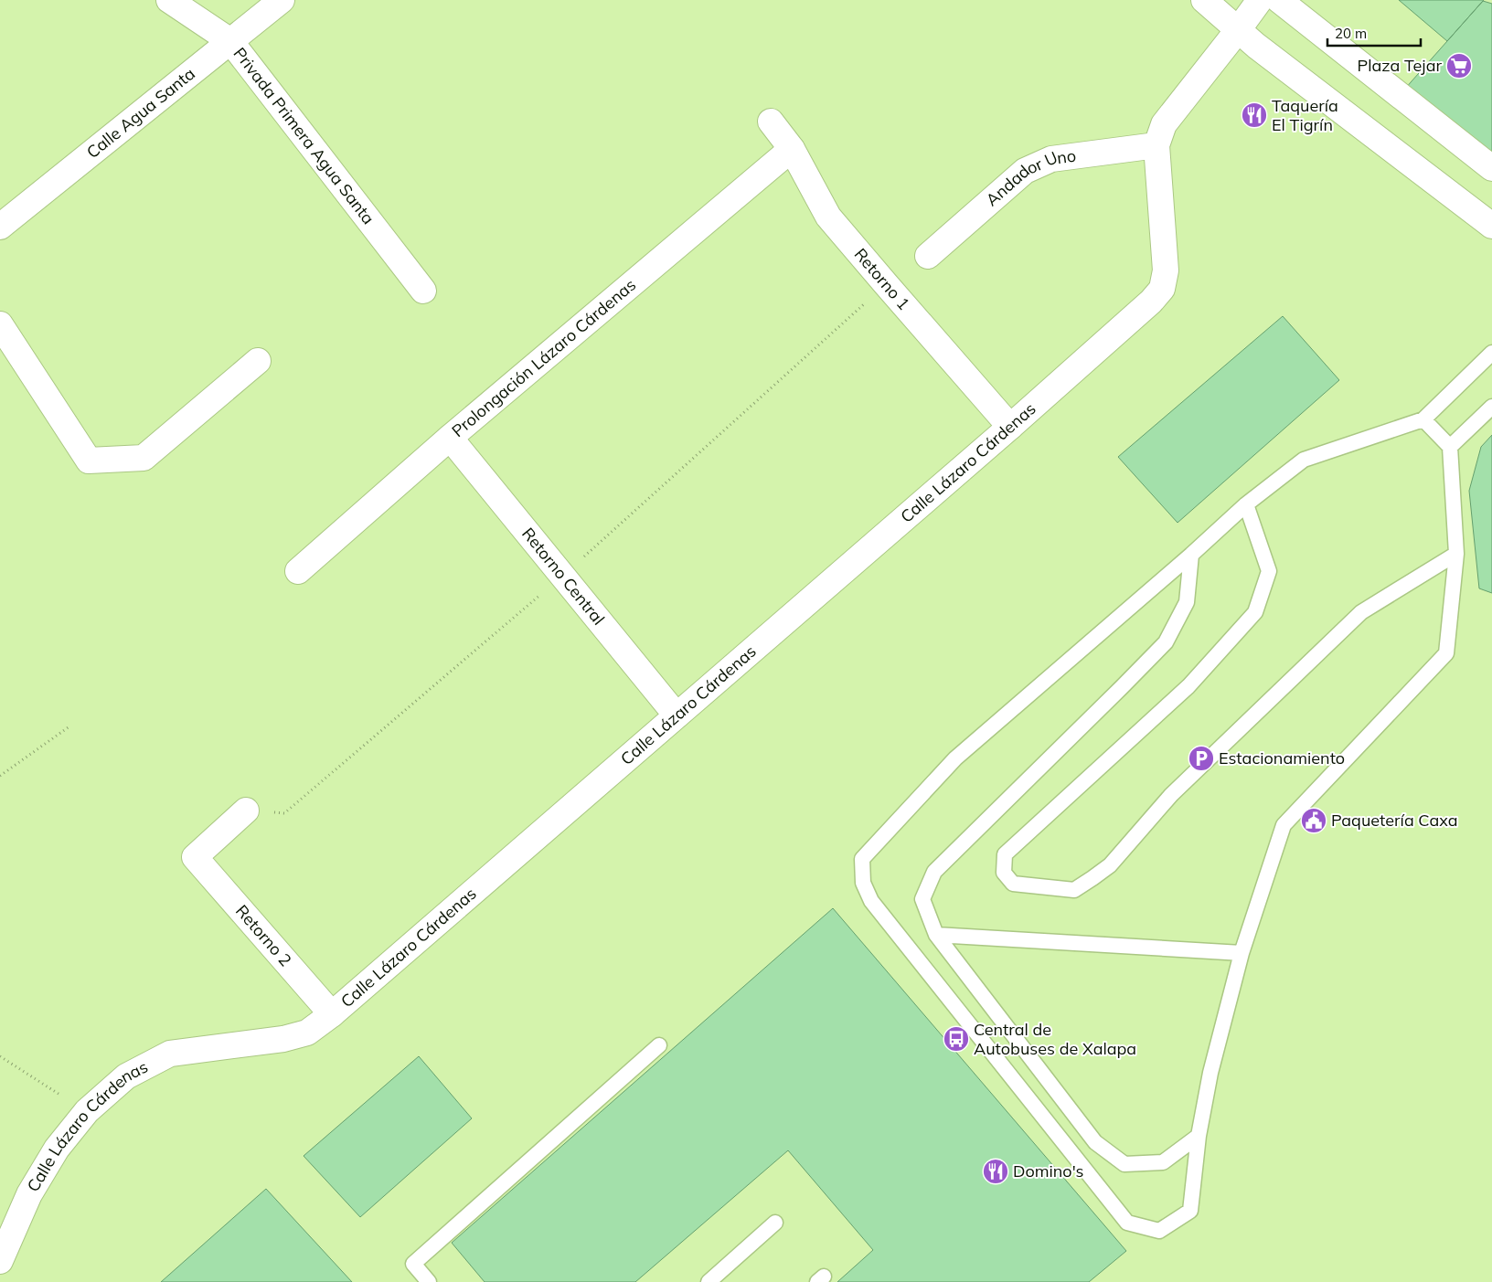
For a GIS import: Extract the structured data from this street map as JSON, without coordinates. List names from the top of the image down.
{
  "streets": {
    "street": [
      "Calle Agua Santa",
      "Privada Primera Agua Santa",
      "Andador Uno",
      "Retorno 1",
      "Prolongación Lázaro Cárdenas",
      "Calle Lázaro Cárdenas",
      "Retorno Central",
      "Retorno 2"
    ]
  },
  "crossings": [
    ["Calle Agua Santa", "Privada Primera Agua Santa"],
    ["Andador Uno", "Calle Lázaro Cárdenas"],
    ["Retorno 1", "Prolongación Lázaro Cárdenas"],
    ["Retorno 1", "Calle Lázaro Cárdenas"],
    ["Prolongación Lázaro Cárdenas", "Retorno Central"],
    ["Calle Lázaro Cárdenas", "Retorno Central"],
    ["Calle Lázaro Cárdenas", "Retorno 2"]
  ],
  "places": {
    "supermarket": ["Plaza Tejar"],
    "restaurant": ["Taquería El Tigrín", "Domino's"],
    "parking": ["Estacionamiento"],
    "public building": ["Paquetería Caxa"],
    "bus stop": ["Central de Autobuses de Xalapa"]
  },
  "scale_bar": "20 m"
}
